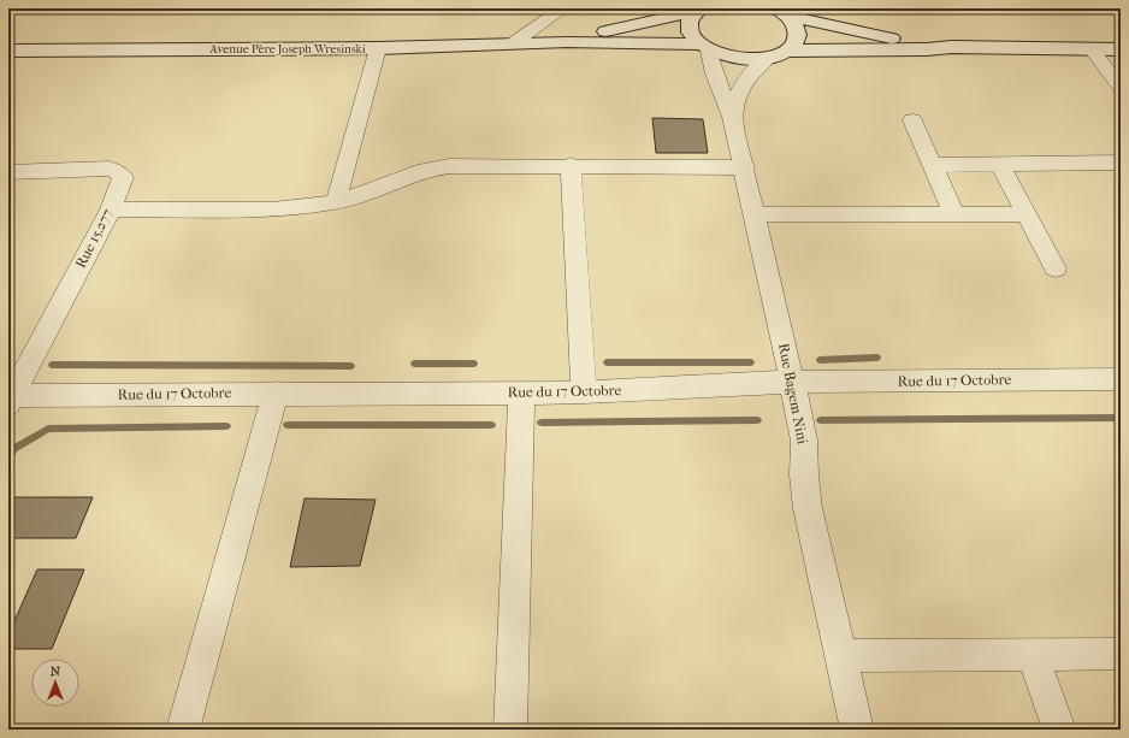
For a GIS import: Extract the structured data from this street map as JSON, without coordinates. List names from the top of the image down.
{
  "streets": {
    "street": [
      "Avenue Père Joseph Wresinski",
      "Rue 15.277",
      "Rue du 17 Octobre",
      "Rue Bagem Nini"
    ]
  },
  "crossings": [
    ["Avenue Père Joseph Wresinski", "Rue Bagem Nini"],
    ["Rue 15.277", "Rue du 17 Octobre"],
    ["Rue du 17 Octobre", "Rue Bagem Nini"]
  ],
  "north": "top"
}
